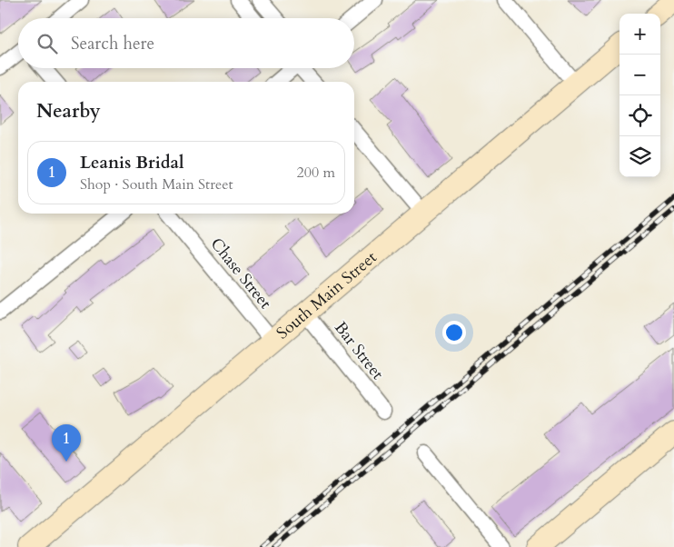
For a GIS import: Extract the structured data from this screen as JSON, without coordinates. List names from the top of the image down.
{
  "streets": {
    "main road": ["South Main Street"],
    "street": ["Chase Street", "Bar Street"]
  },
  "crossings": [
    ["Chase Street", "South Main Street"],
    ["South Main Street", "Bar Street"]
  ],
  "page": {
    "map_buttons": ["+", "−"],
    "search": "Search here",
    "heading": "Nearby",
    "list": [
      {
        "mark": "1",
        "name": "Leanis Bridal",
        "note": "Shop · South Main Street",
        "value": "200 m"
      }
    ],
    "pins": "1"
  }
}
